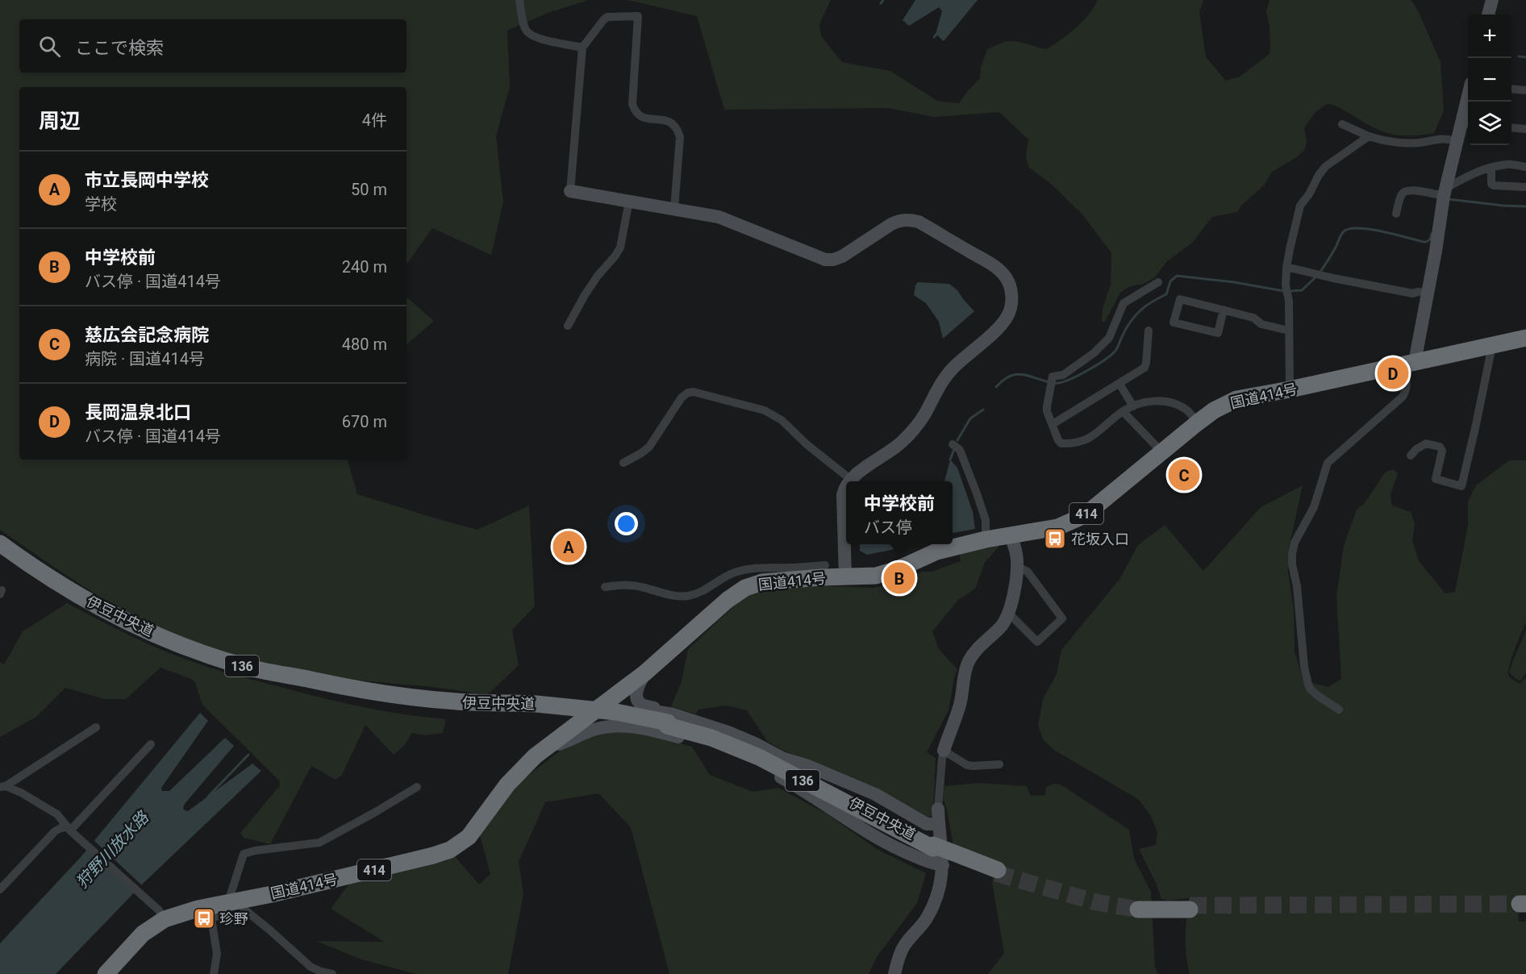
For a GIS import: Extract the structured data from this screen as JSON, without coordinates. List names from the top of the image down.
{
  "streets": {
    "highway": [
      "国道414号",
      "414",
      "伊豆中央道",
      "136"
    ]
  },
  "water": ["狩野川放水路"],
  "places": {
    "bus stop": ["花坂入口", "珍野"]
  },
  "page": {
    "map_buttons": ["+", "−"],
    "search": "ここで検索",
    "heading": ["周辺", "4件"],
    "list": [
      {
        "mark": "A",
        "name": "市立長岡中学校",
        "note": "学校",
        "value": "50 m"
      },
      {
        "mark": "B",
        "name": "中学校前",
        "note": "バス停 · 国道414号",
        "value": "240 m"
      },
      {
        "mark": "C",
        "name": "慈広会記念病院",
        "note": "病院 · 国道414号",
        "value": "480 m"
      },
      {
        "mark": "D",
        "name": "長岡温泉北口",
        "note": "バス停 · 国道414号",
        "value": "670 m"
      }
    ],
    "pins": [
      "D",
      "C",
      "A",
      "B"
    ],
    "popup": ["中学校前", "バス停"]
  }
}
